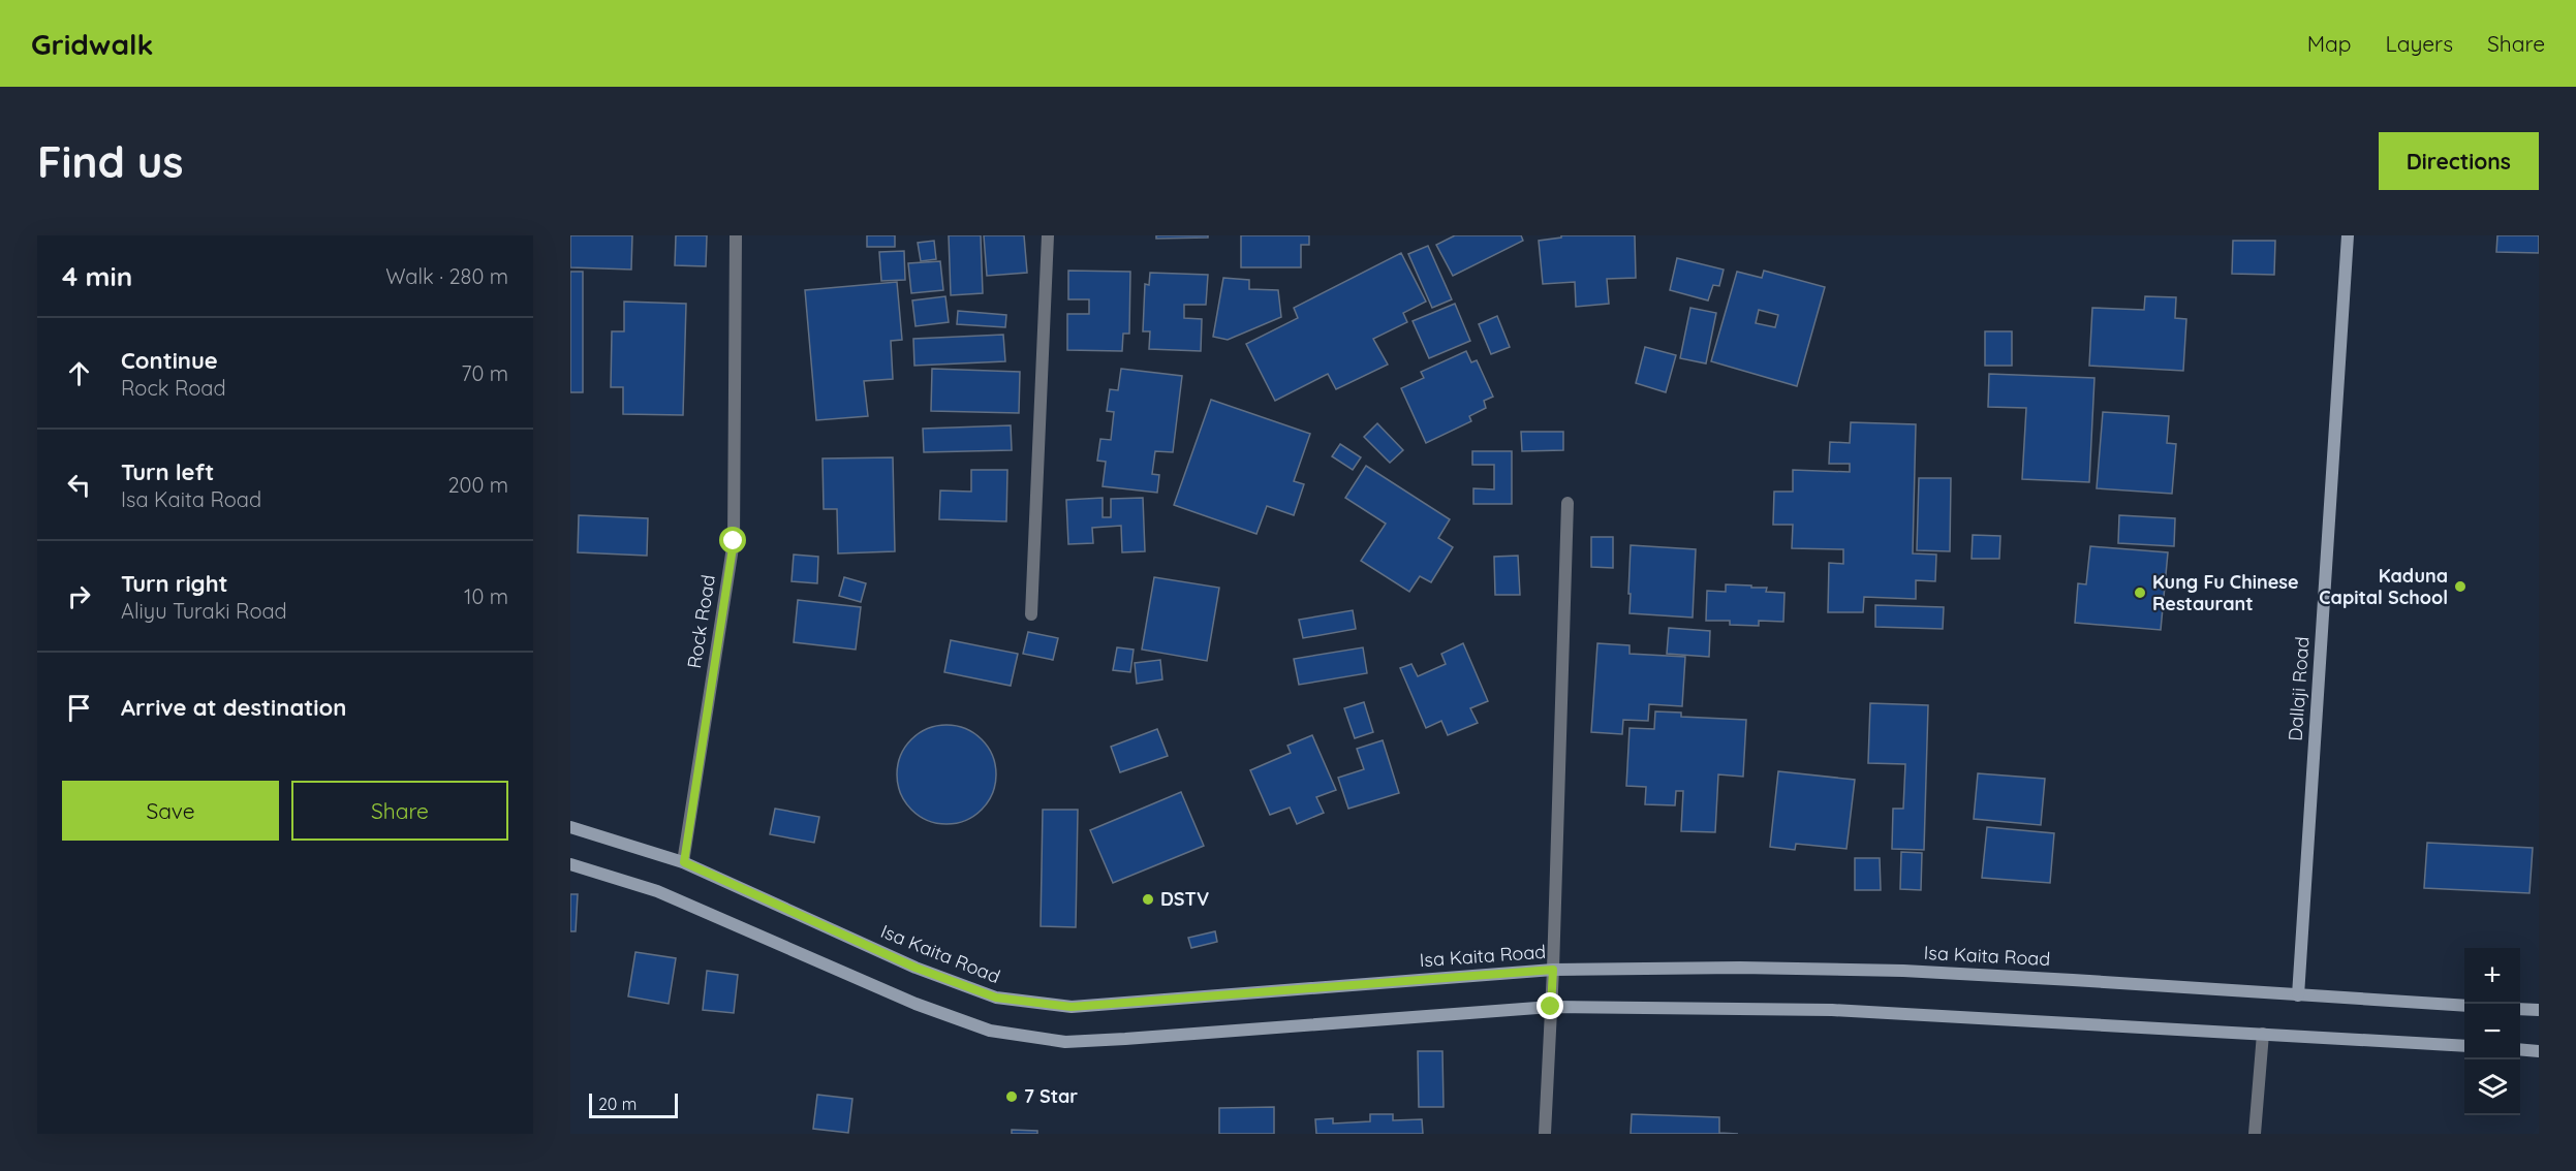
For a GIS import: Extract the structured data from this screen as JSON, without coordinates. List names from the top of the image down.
{
  "streets": {
    "main road": ["Dallaji Road", "Isa Kaita Road"],
    "street": ["Rock Road"]
  },
  "crossings": [
    ["Rock Road", "Isa Kaita Road"],
    ["Dallaji Road", "Isa Kaita Road"]
  ],
  "places": [
    "Kaduna Capital School",
    "Kung Fu Chinese Restaurant",
    "DSTV",
    "7 Star"
  ],
  "scale_bar": "20 m",
  "page": {
    "header": "Gridwalk",
    "nav": ["Map", "Layers", "Share"],
    "buttons": [
      "Directions",
      ["Save", "Share"]
    ],
    "title": "Find us",
    "heading": ["4 min", "Walk · 280 m"],
    "list": [
      ["Continue", "Rock Road", "70 m"],
      ["Turn left", "Isa Kaita Road", "200 m"],
      ["Turn right", "Aliyu Turaki Road", "10 m"],
      "Arrive at destination"
    ],
    "map_buttons": ["+", "−"],
    "scale": "20 m"
  }
}
